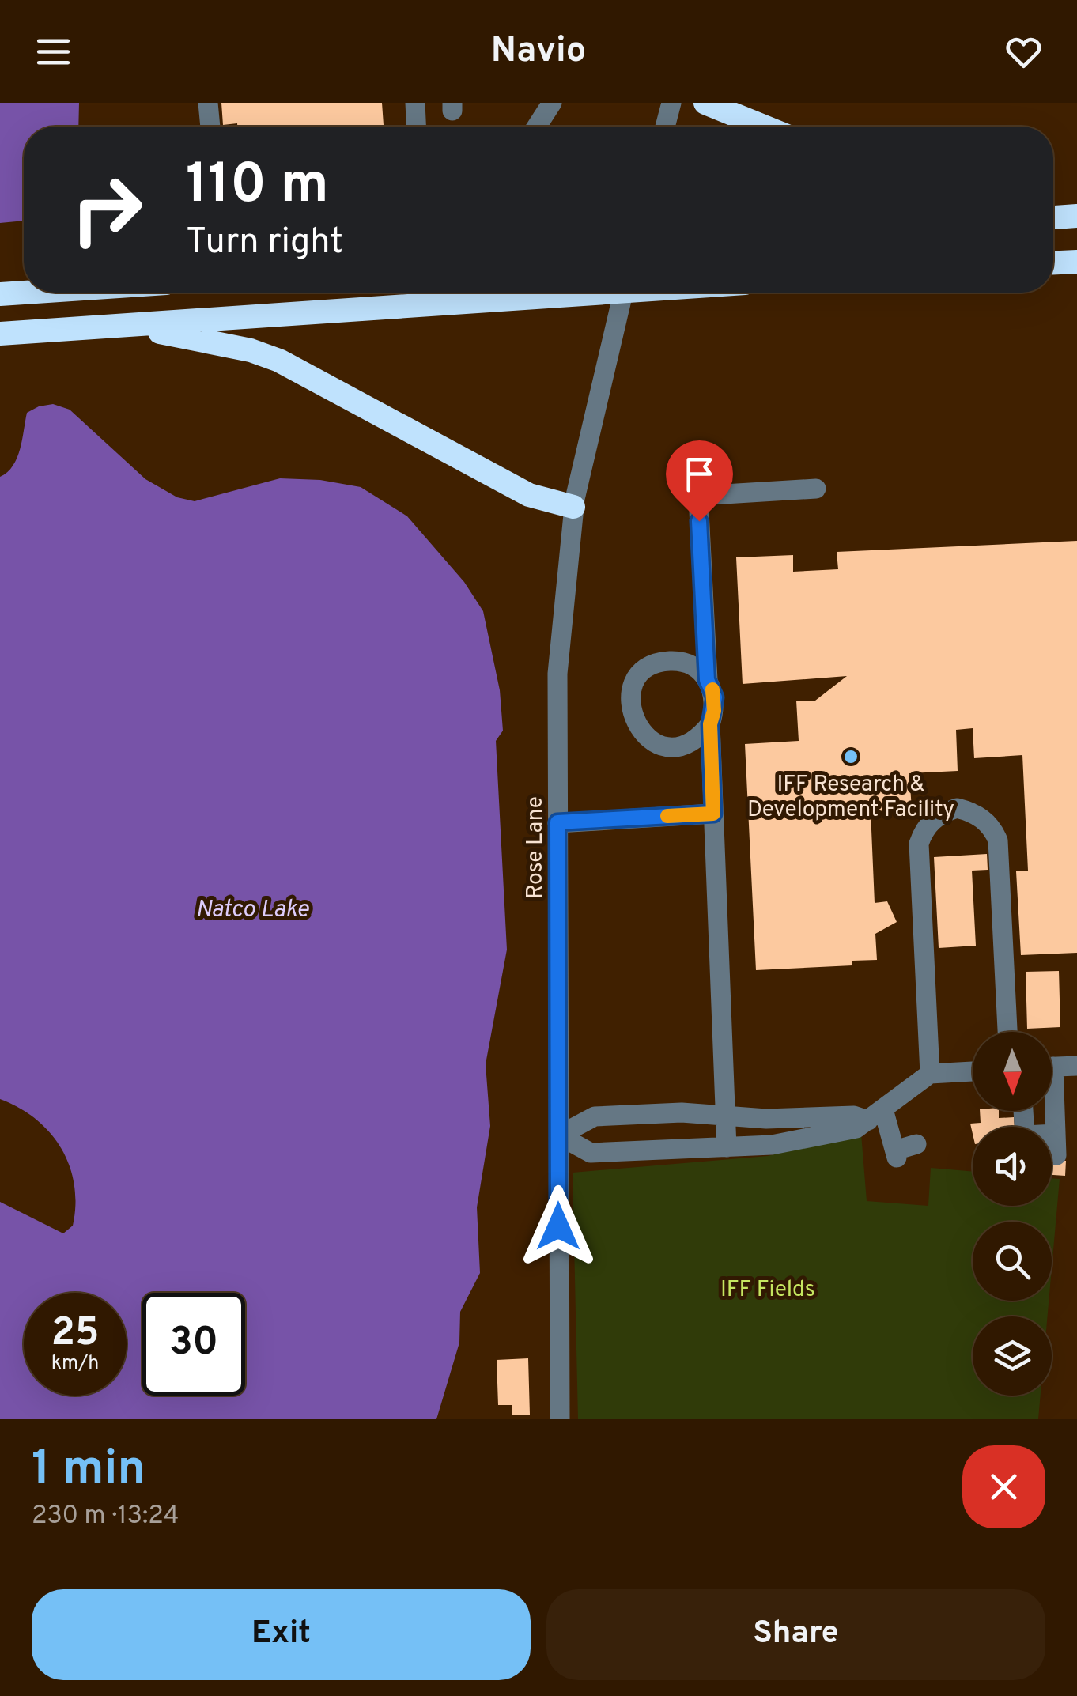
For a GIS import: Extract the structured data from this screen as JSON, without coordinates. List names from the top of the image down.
{
  "streets": {
    "street": ["Rose Lane"]
  },
  "water": ["Natco Lake"],
  "parks": ["IFF Fields"],
  "places": ["IFF Research & Development Facility"],
  "north": "bottom",
  "page": {
    "header": "Navio",
    "turn": ["110 m", "Turn right"],
    "speed": "25 km/h",
    "limit": "30",
    "heading": ["1 min", "230 m · 13:24"],
    "buttons": ["Exit", "Share"]
  }
}
